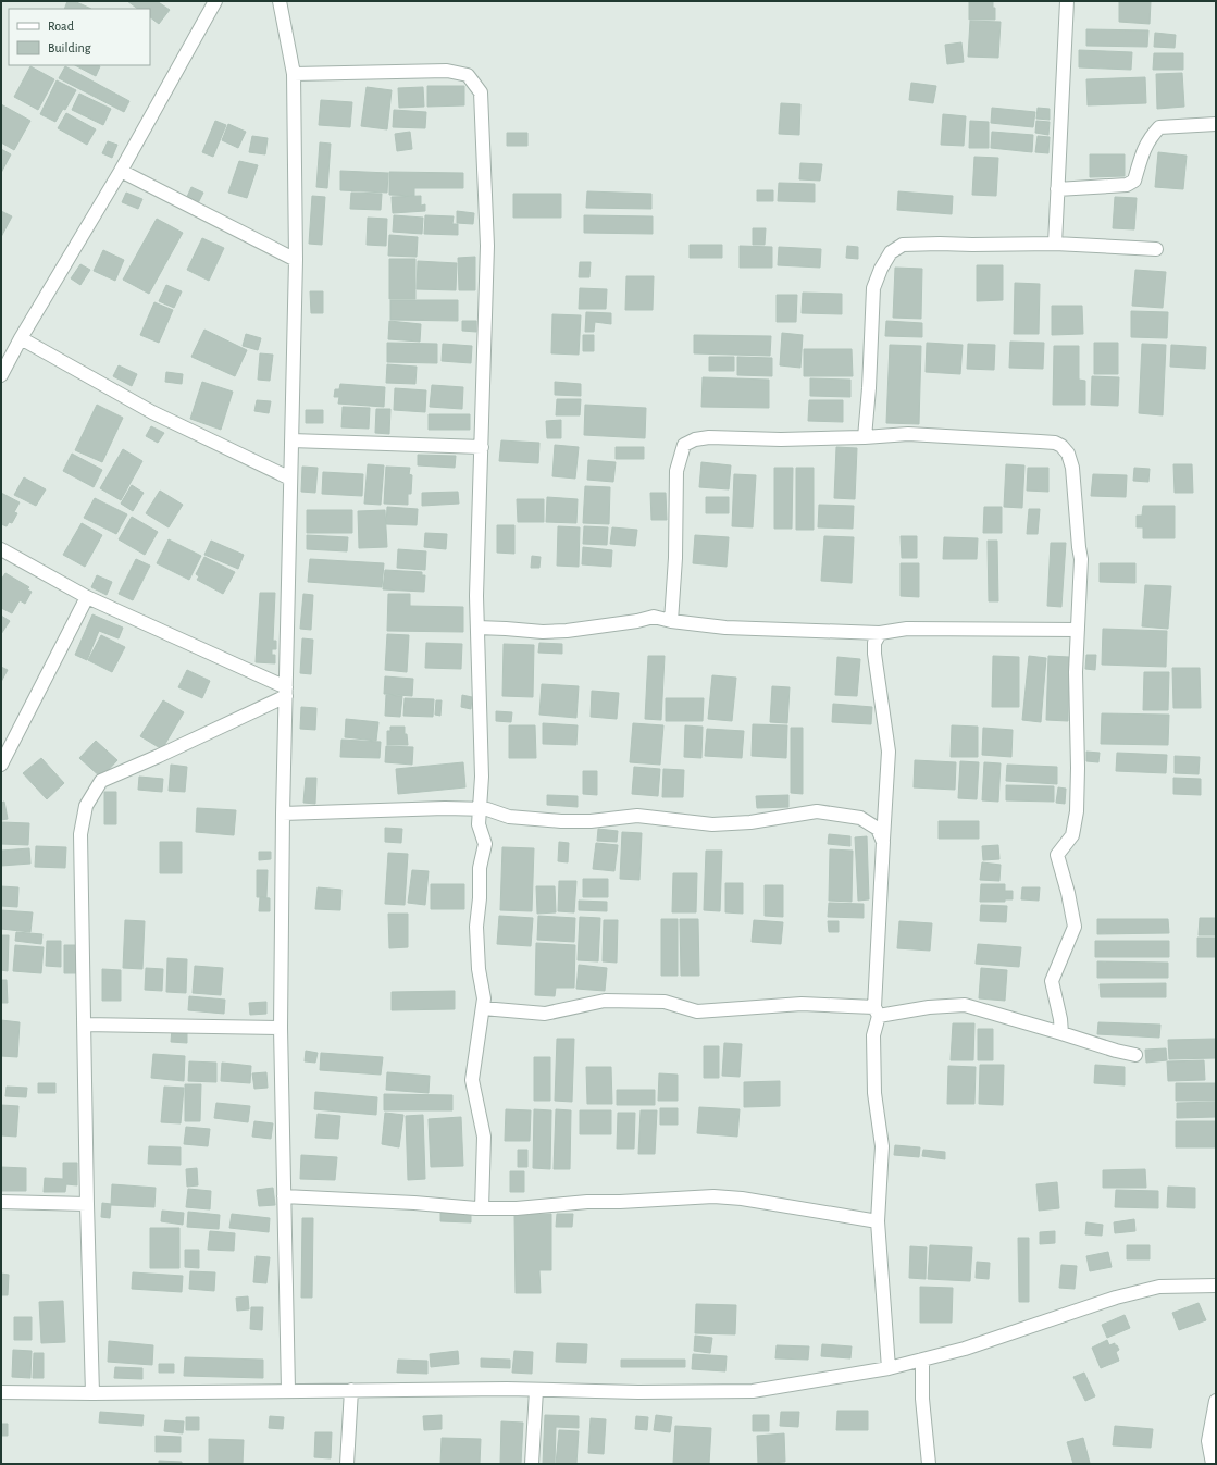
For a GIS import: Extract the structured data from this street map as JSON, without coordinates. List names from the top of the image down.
{
  "legend": ["Road", "Building"]
}
